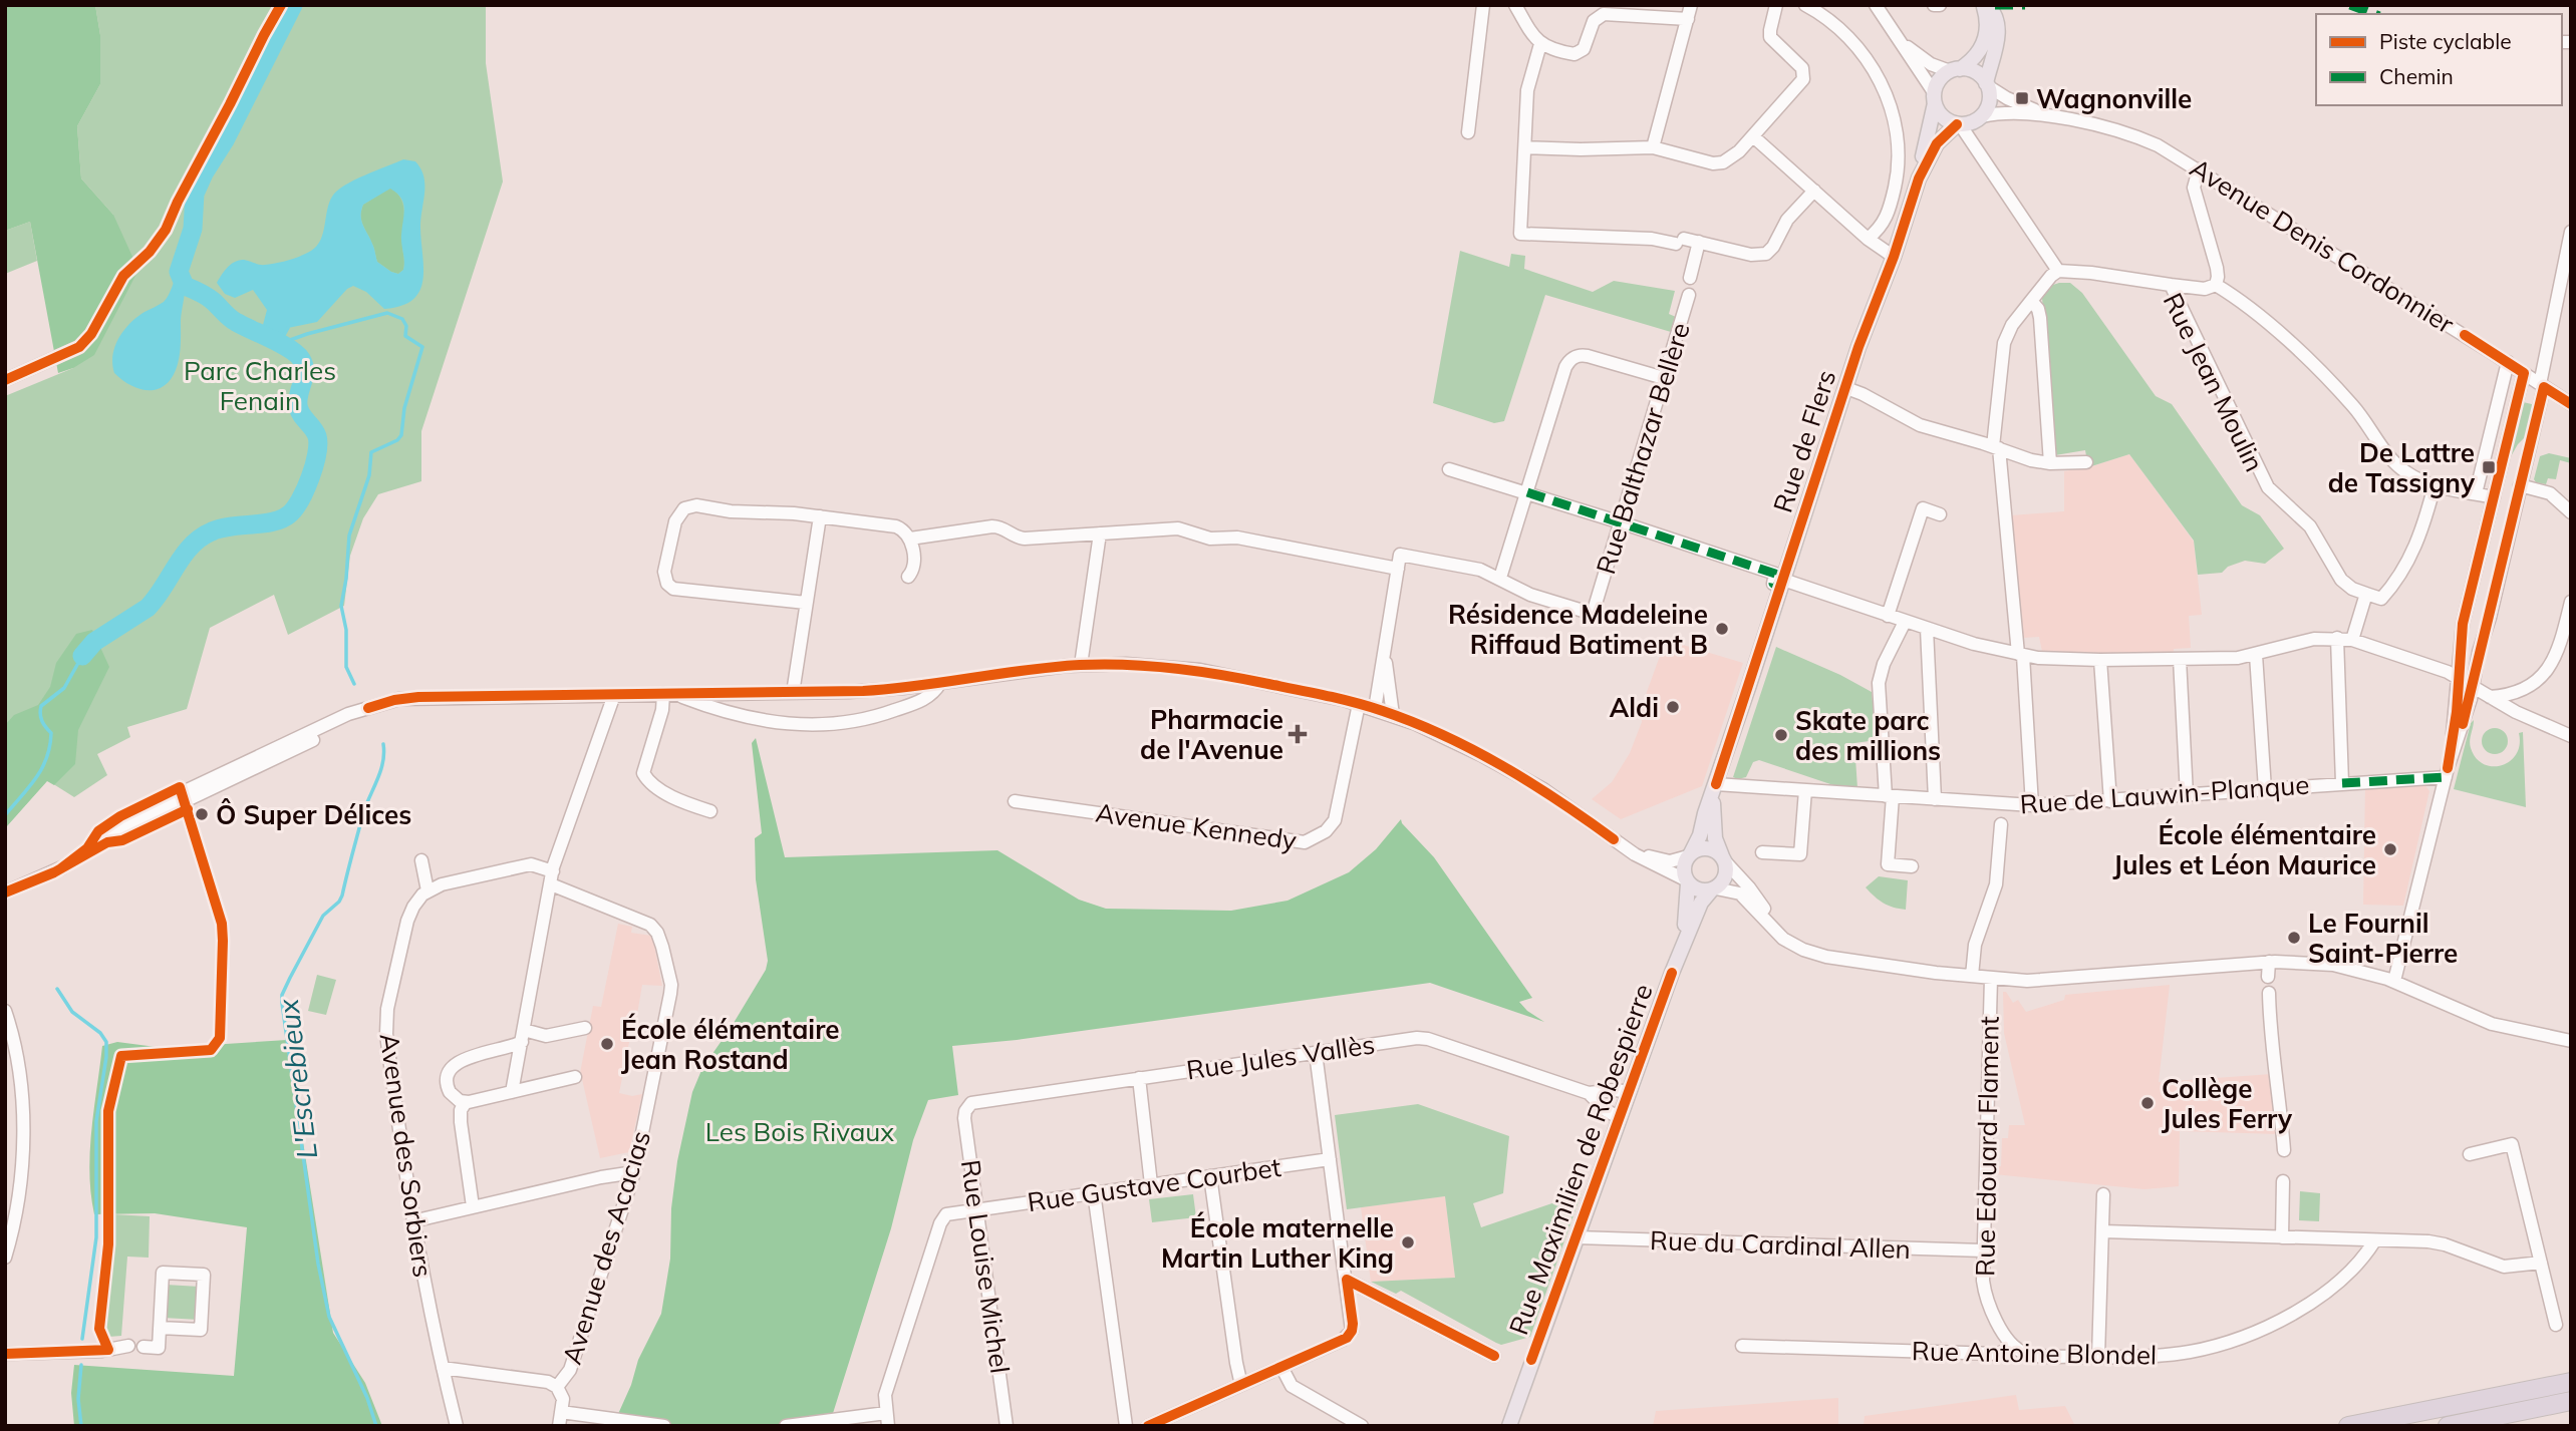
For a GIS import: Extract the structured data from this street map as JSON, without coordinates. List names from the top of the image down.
{
  "streets": {
    "main road": ["Rue de Flers", "Rue Maximilien de Robespierre"],
    "street": [
      "Avenue Denis Cordonnier",
      "Rue Jean Moulin",
      "Rue Balthazar Bellère",
      "Rue de Lauwin-Planque",
      "Avenue Kennedy",
      "Rue Jules Vallès",
      "Rue Edouard Flament",
      "Avenue des Sorbiers",
      "Rue Gustave Courbet",
      "Rue du Cardinal Allen",
      "Avenue des Acacias",
      "Rue Louise Michel",
      "Rue Antoine Blondel"
    ]
  },
  "crossings": [
    ["Avenue Denis Cordonnier", "Rue de Flers"],
    ["Rue de Flers", "Rue de Lauwin-Planque"],
    ["Rue de Flers", "Rue Maximilien de Robespierre"],
    ["Rue Jules Vallès", "Rue Maximilien de Robespierre"],
    ["Rue Jules Vallès", "Rue Louise Michel"],
    ["Rue Edouard Flament", "Rue du Cardinal Allen"],
    ["Rue Edouard Flament", "Rue Antoine Blondel"],
    ["Rue Maximilien de Robespierre", "Rue du Cardinal Allen"],
    ["Rue Gustave Courbet", "Rue Louise Michel"]
  ],
  "water": ["L'Escrebieux"],
  "parks": ["Parc Charles Fenain", "Les Bois Rivaux"],
  "places": {
    "transit": ["Wagnonville", "De Lattre de Tassigny"],
    "other": [
      "Résidence Madeleine Riffaud Batiment B",
      "Aldi",
      "Skate parc des millions",
      "Ô Super Délices",
      "École élémentaire Jules et Léon Maurice",
      "Le Fournil Saint-Pierre",
      "École élémentaire Jean Rostand",
      "Collège Jules Ferry",
      "École maternelle Martin Luther King"
    ],
    "health": ["Pharmacie de l'Avenue"]
  },
  "legend": ["Piste cyclable", "Chemin"]
}
